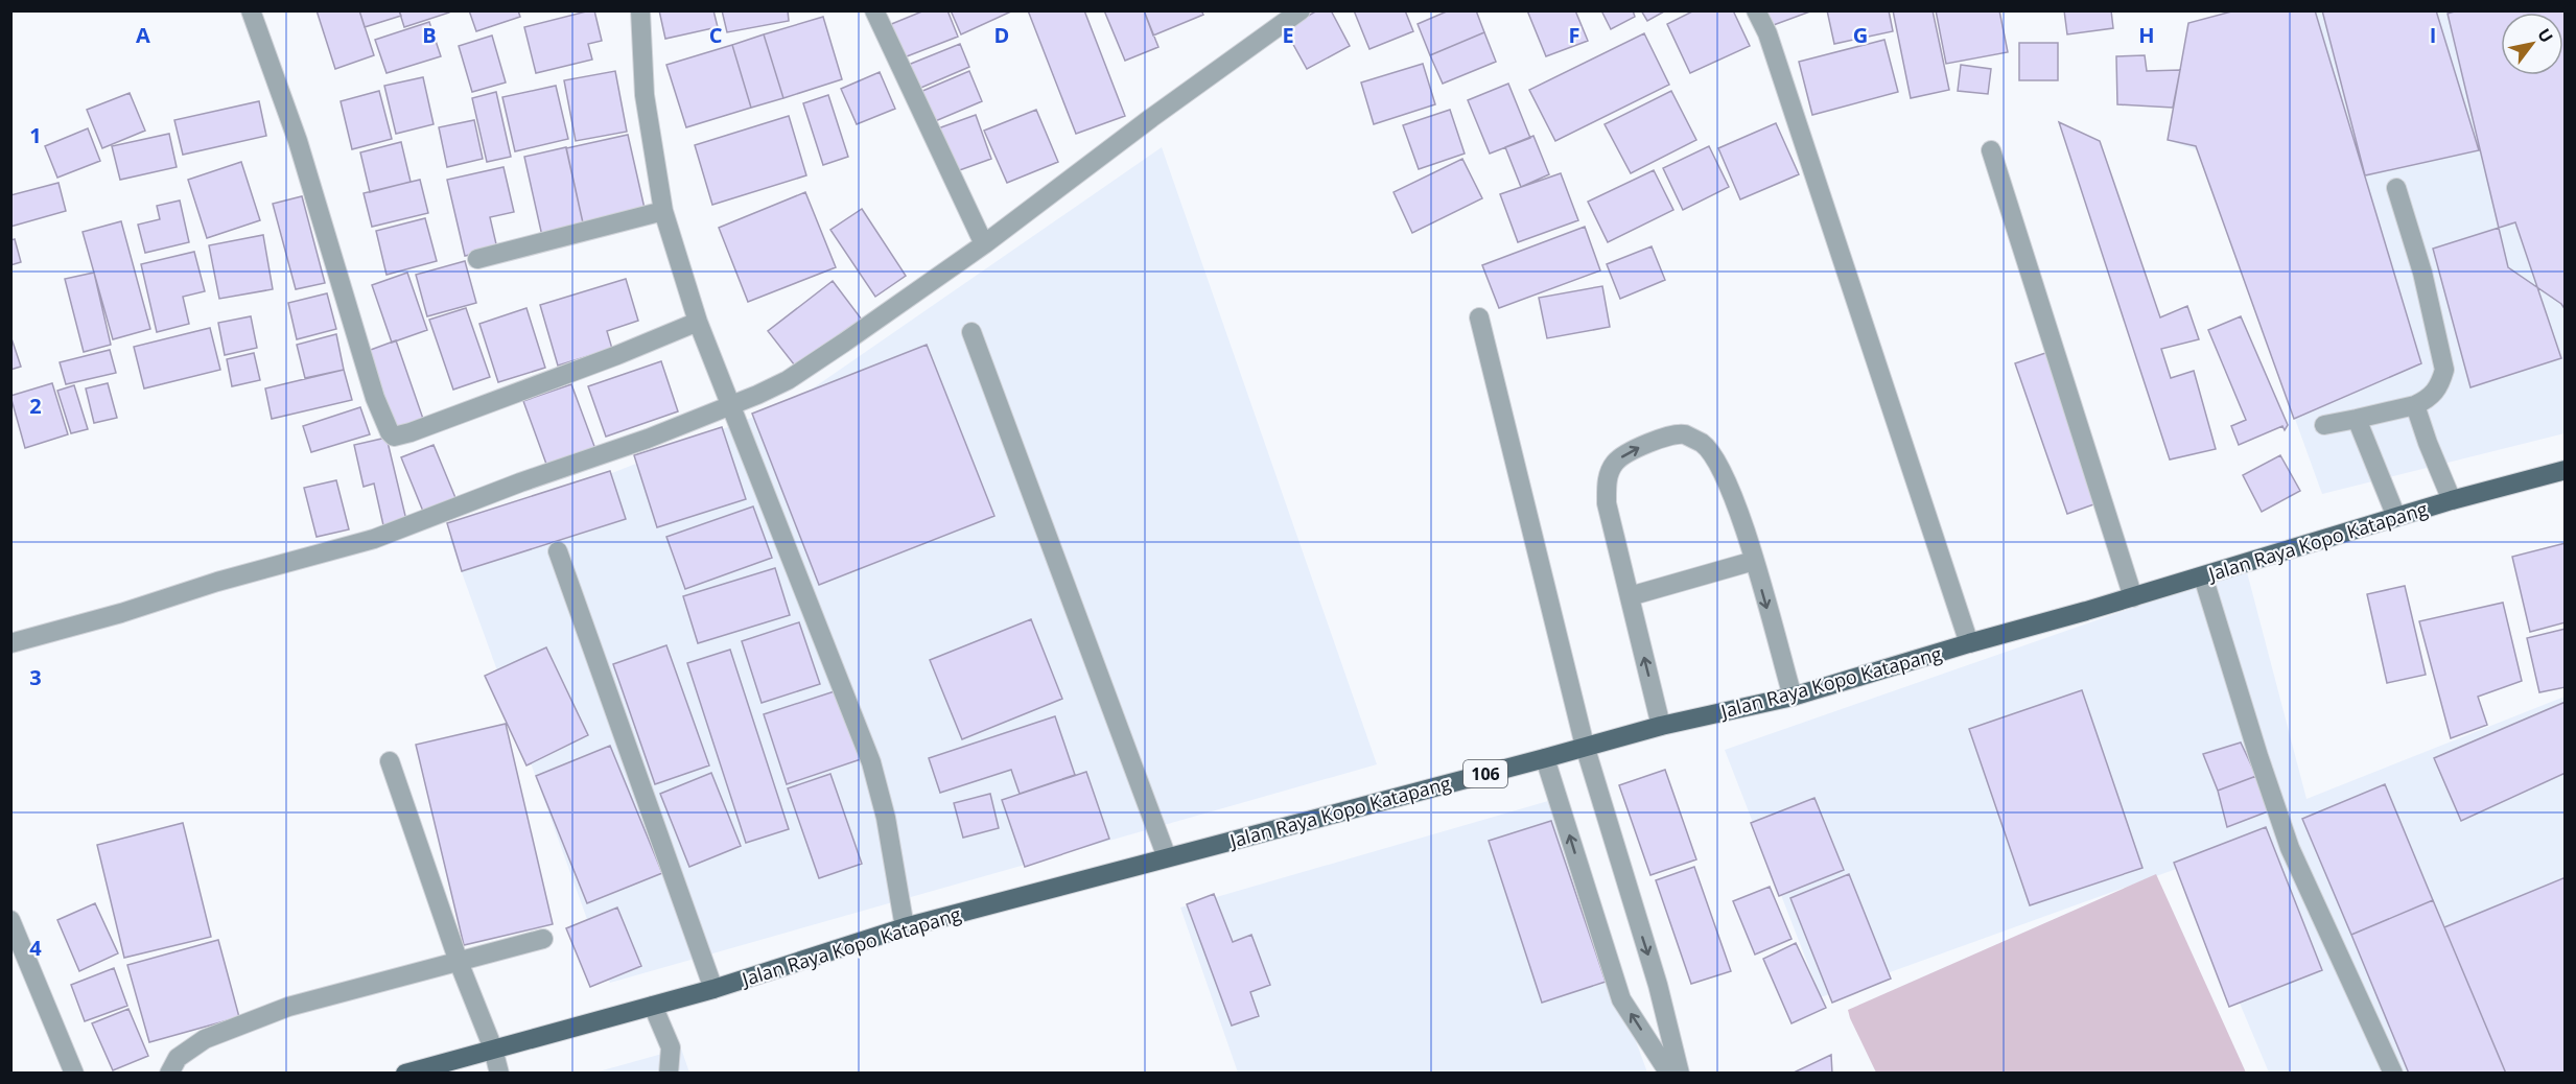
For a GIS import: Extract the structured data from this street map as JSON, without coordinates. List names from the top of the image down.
{
  "streets": {
    "main road": ["Jalan Raya Kopo Katapang", "106"]
  },
  "north": "top right",
  "grid": {
    "columns": [
      "A",
      "B",
      "C",
      "D",
      "E",
      "F",
      "G",
      "H",
      "I"
    ],
    "rows": [
      "1",
      "2",
      "3",
      "4"
    ]
  }
}
